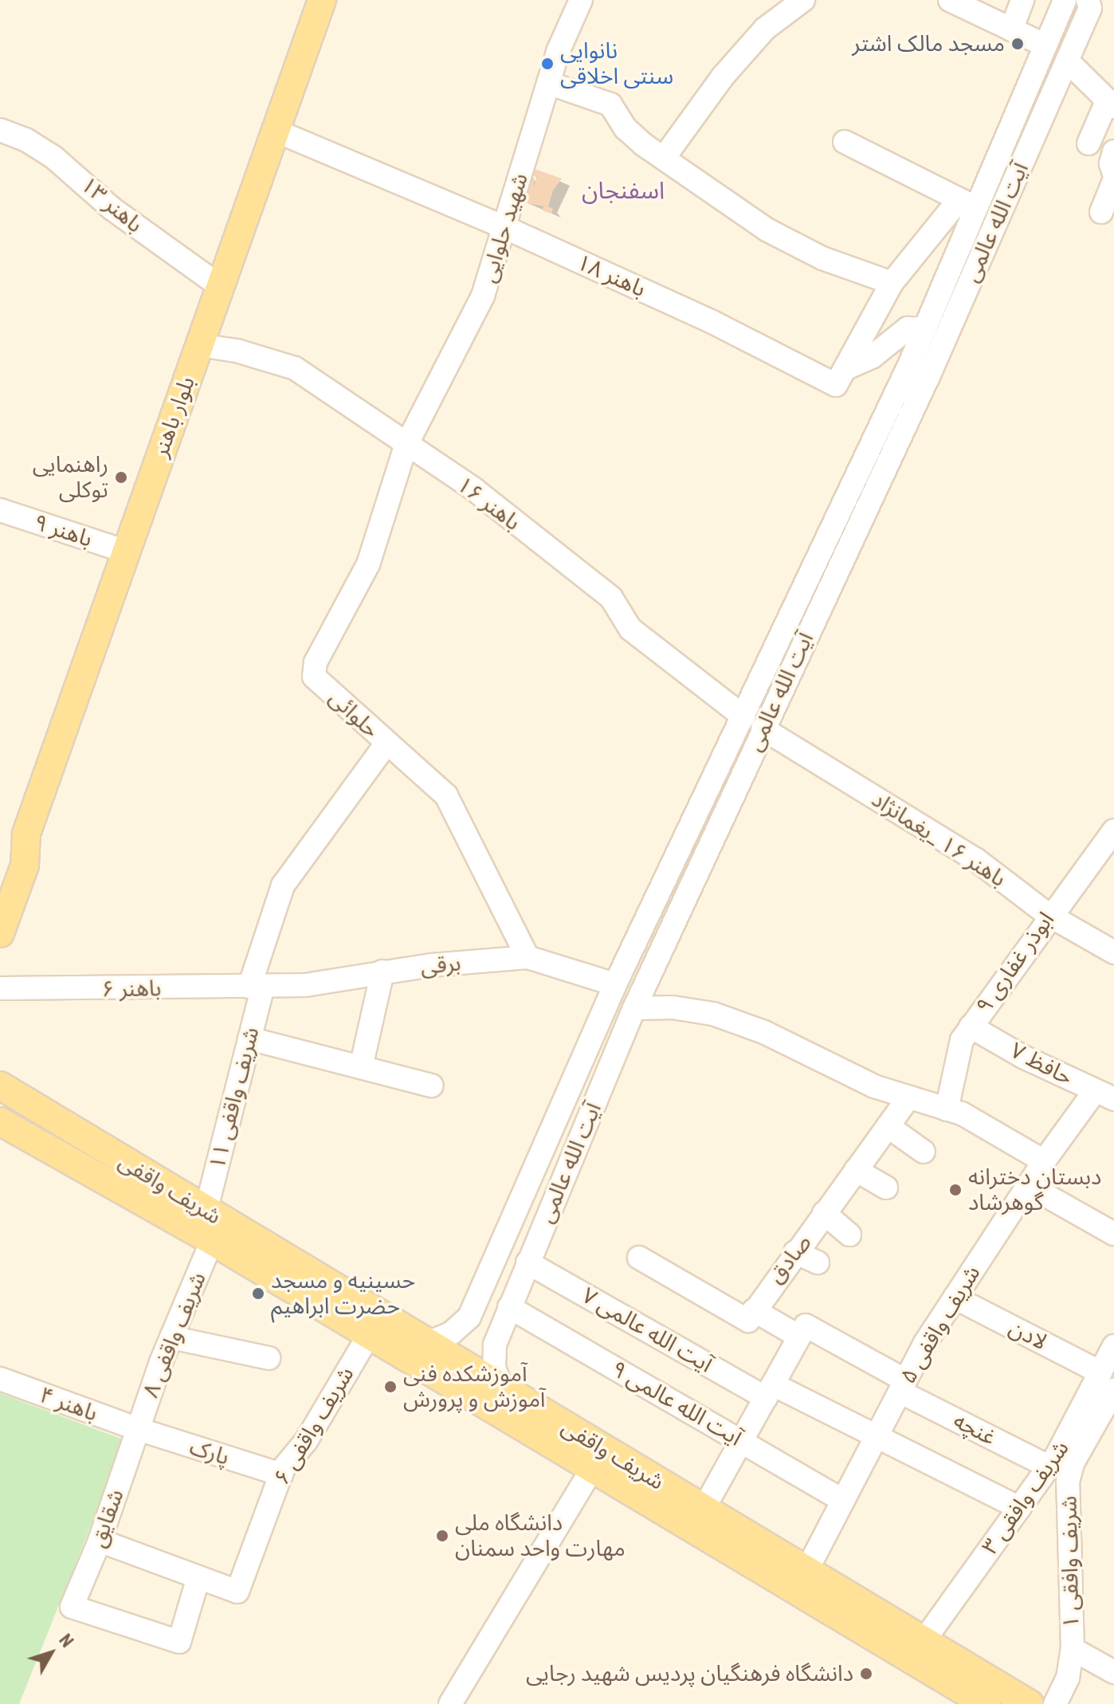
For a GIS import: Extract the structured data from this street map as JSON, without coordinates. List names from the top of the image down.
{
  "streets": {
    "main road": ["بلوار باهنر", "شریف واقفی"],
    "street": [
      "باهنر ۱۳",
      "آیت الله عالمی",
      "شهید حلوایی",
      "باهنر ۱۸",
      "باهنر ۱۶",
      "باهنر ۹",
      "حلوائی",
      "باهنر ۱۶ _یغمانژاد",
      "ابوذر غفاری ۹",
      "برقی",
      "باهنر ۶",
      "حافظ ۷",
      "شریف واقفی ۱۱",
      "صادق",
      "شریف واقفی ۵",
      "آیت الله عالمی ۷",
      "شریف واقفی ۸",
      "لادن",
      "آیت الله عالمی ۹",
      "باهنر ۴",
      "شریف واقفی ۶",
      "غنچه",
      "پارک",
      "شریف وافقی ۳",
      "شقایق",
      "شریف وافقی ۱"
    ]
  },
  "crossings": [
    ["باهنر ۱۳", "بلوار باهنر"],
    ["آیت الله عالمی", "باهنر ۱۶"],
    ["آیت الله عالمی", "باهنر ۱۶ _یغمانژاد"],
    ["آیت الله عالمی", "برقی"],
    ["آیت الله عالمی", "شریف واقفی"],
    ["آیت الله عالمی", "آیت الله عالمی ۷"],
    ["آیت الله عالمی", "آیت الله عالمی ۹"],
    ["شهید حلوایی", "باهنر ۱۸"],
    ["شهید حلوایی", "باهنر ۱۶"],
    ["شهید حلوایی", "حلوائی"],
    ["باهنر ۱۸", "بلوار باهنر"],
    ["بلوار باهنر", "باهنر ۱۶"],
    ["بلوار باهنر", "باهنر ۹"],
    ["باهنر ۱۶", "حلوائی"],
    ["باهنر ۱۶", "باهنر ۱۶ _یغمانژاد"],
    ["حلوائی", "برقی"],
    ["حلوائی", "شریف واقفی ۱۱"],
    ["باهنر ۱۶ _یغمانژاد", "ابوذر غفاری ۹"],
    ["ابوذر غفاری ۹", "حافظ ۷"],
    ["برقی", "باهنر ۶"],
    ["برقی", "شریف واقفی ۱۱"],
    ["باهنر ۶", "شریف واقفی ۱۱"],
    ["حافظ ۷", "شریف واقفی ۵"],
    ["شریف واقفی ۱۱", "شریف واقفی"],
    ["شریف واقفی", "شریف واقفی ۵"],
    ["شریف واقفی", "شریف واقفی ۸"],
    ["شریف واقفی", "شریف واقفی ۶"],
    ["شریف واقفی", "شریف وافقی ۳"],
    ["شریف واقفی ۵", "آیت الله عالمی ۷"],
    ["شریف واقفی ۵", "لادن"],
    ["شریف واقفی ۵", "آیت الله عالمی ۹"],
    ["شریف واقفی ۵", "غنچه"],
    ["آیت الله عالمی ۷", "شریف وافقی ۳"],
    ["شریف واقفی ۸", "باهنر ۴"],
    ["شریف واقفی ۸", "پارک"],
    ["شریف واقفی ۸", "شقایق"],
    ["لادن", "شریف وافقی ۳"],
    ["لادن", "شریف وافقی ۱"],
    ["باهنر ۴", "پارک"],
    ["باهنر ۴", "شقایق"],
    ["شریف واقفی ۶", "پارک"],
    ["شریف واقفی ۶", "شقایق"],
    ["غنچه", "شریف وافقی ۳"],
    ["پارک", "شقایق"],
    ["شریف وافقی ۳", "شریف وافقی ۱"]
  ],
  "districts": ["اسفنجان"],
  "places": [
    "مسجد مالک اشتر",
    "نانوایی سنتی اخلاقی",
    "راهنمایی توکلی",
    "دبستان دخترانه گوهرشاد",
    "حسینیه و مسجد حضرت ابراهیم",
    "آموزشکده فنی آموزش و پرورش",
    "دانشگاه ملی مهارت واحد سمنان",
    "دانشگاه فرهنگیان پردیس شهید رجایی"
  ],
  "north": "top right"
}
